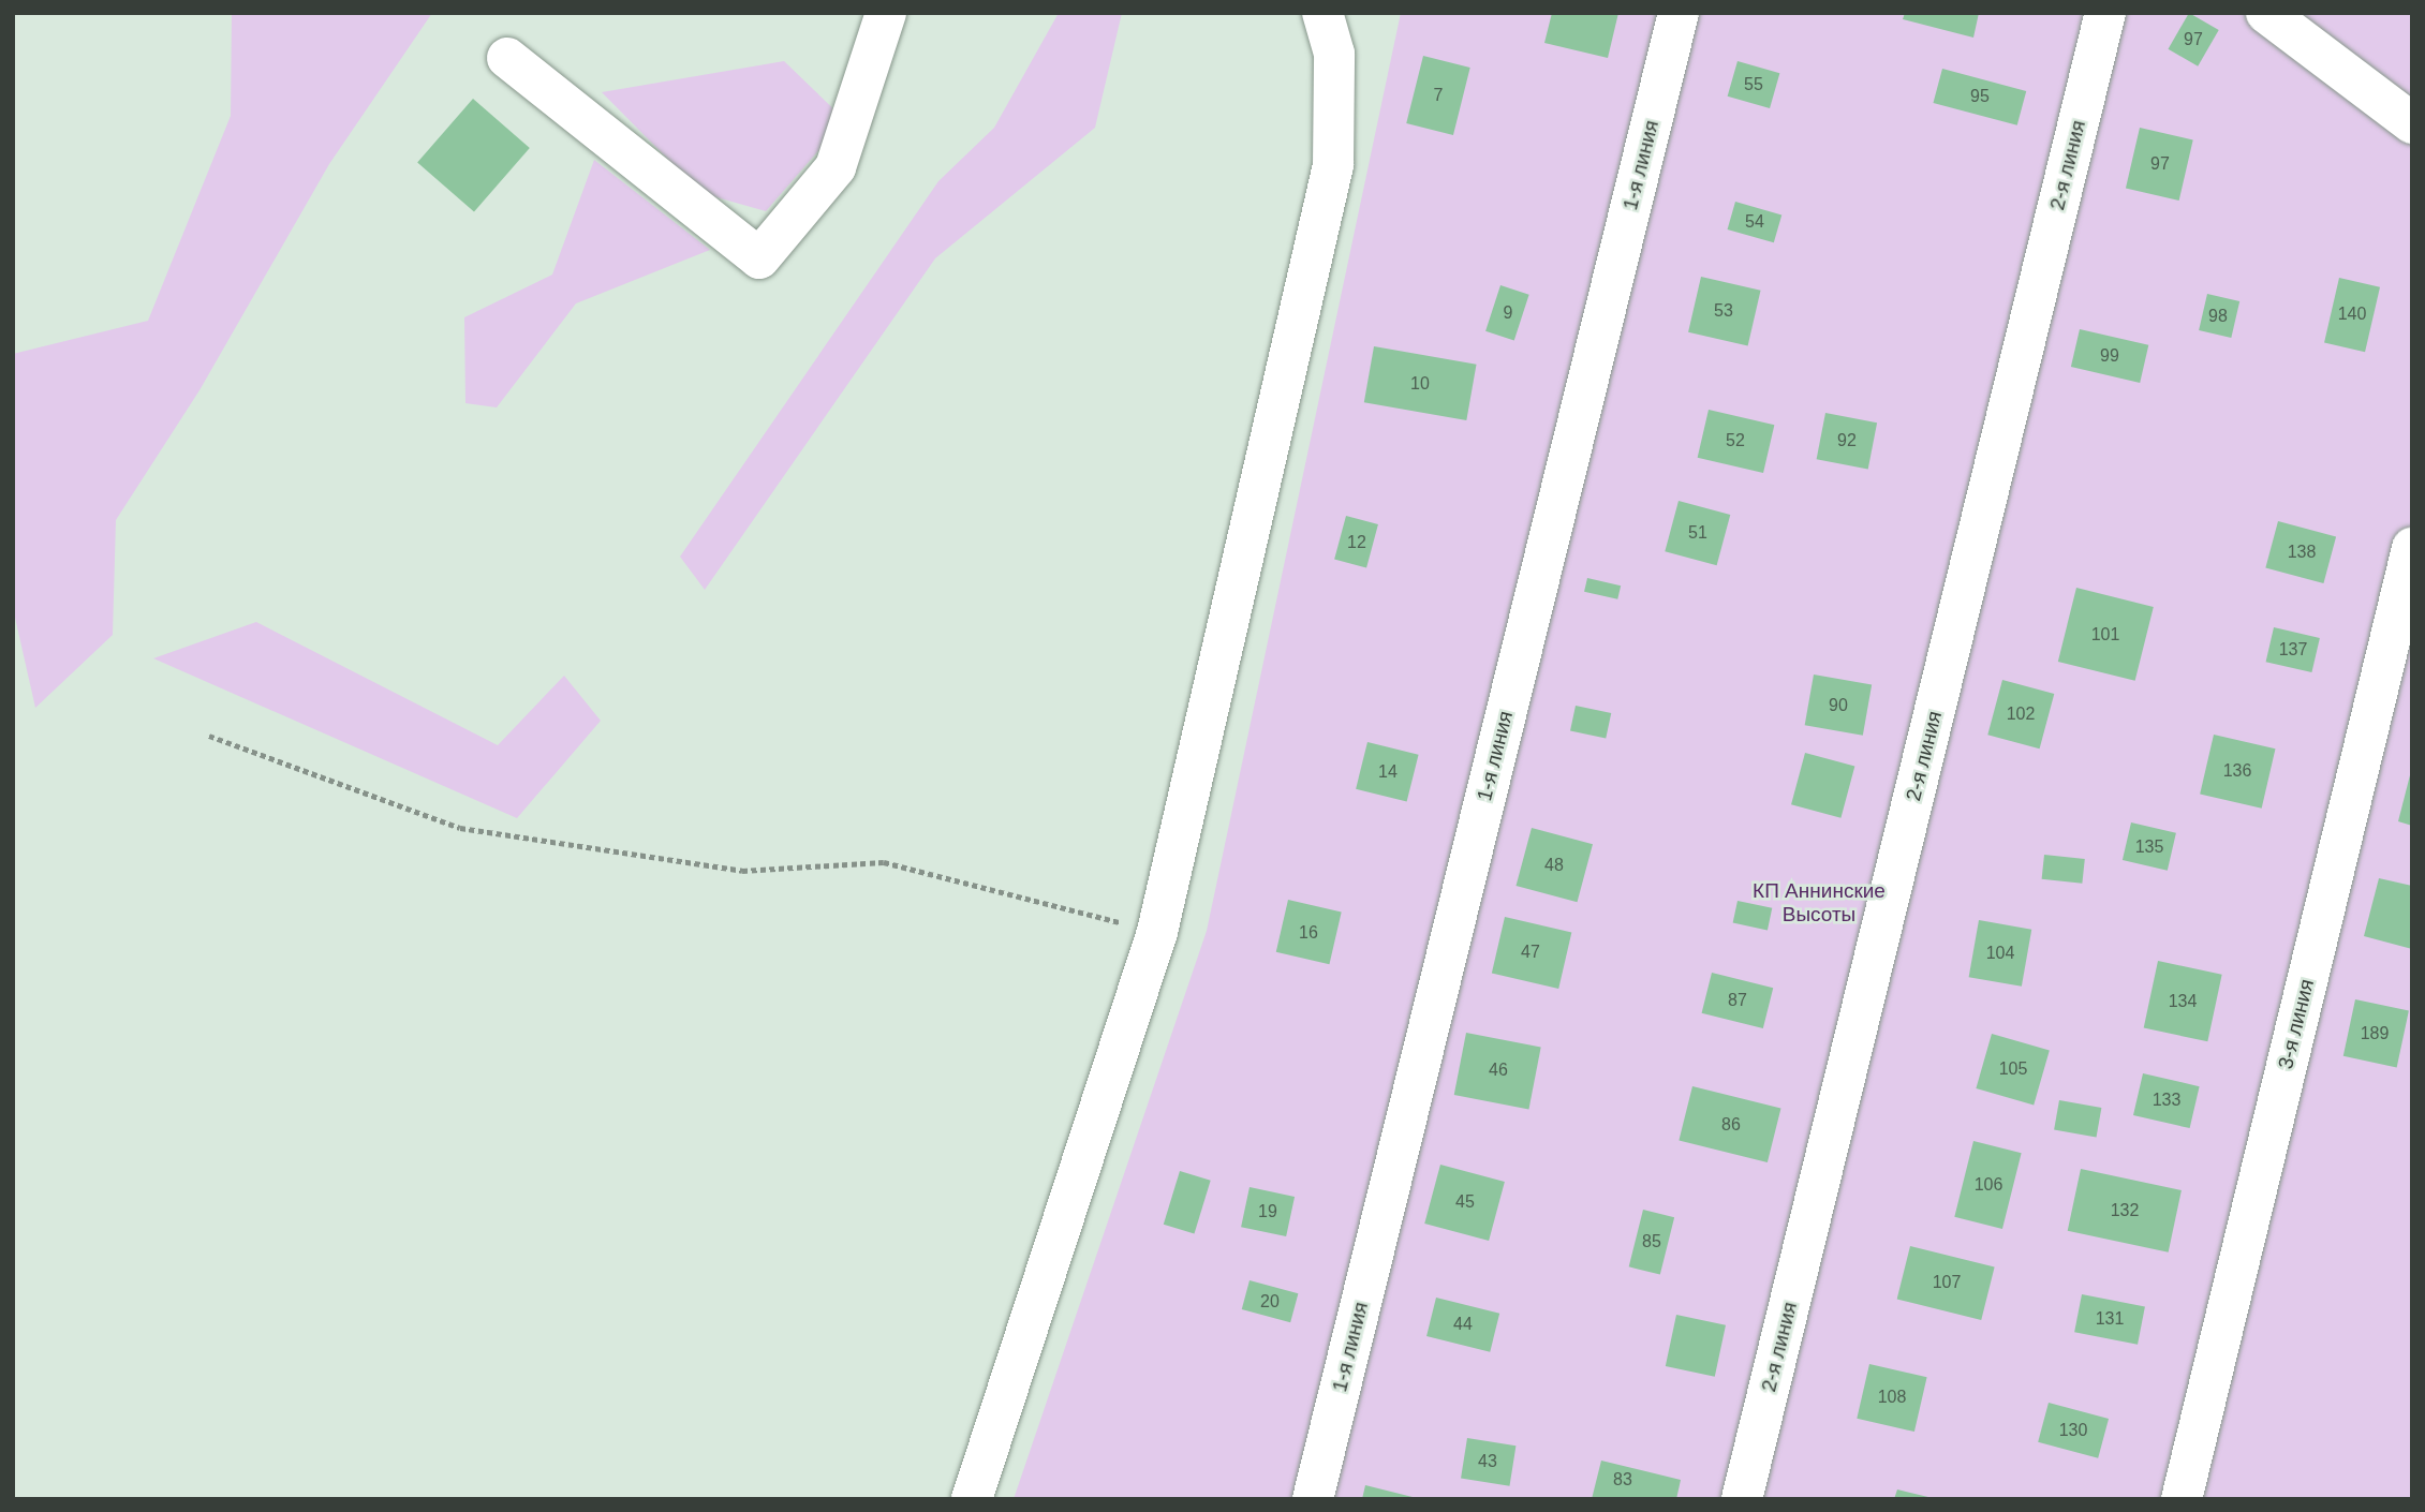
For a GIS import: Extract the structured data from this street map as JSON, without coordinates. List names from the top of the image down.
{
  "streets": {
    "street": ["1-я линия", "2-я линия", "3-я линия"]
  },
  "parks": ["КП Аннинские Высоты"],
  "house_numbers": [
    "97",
    "55",
    "7",
    "95",
    "97",
    "54",
    "53",
    "9",
    "140",
    "98",
    "99",
    "10",
    "52",
    "92",
    "51",
    "12",
    "138",
    "101",
    "137",
    "90",
    "102",
    "136",
    "14",
    "135",
    "48",
    "16",
    "47",
    "104",
    "87",
    "134",
    "189",
    "105",
    "46",
    "133",
    "86",
    "106",
    "45",
    "132",
    "19",
    "85",
    "107",
    "20",
    "131",
    "44",
    "108",
    "130",
    "43",
    "83"
  ]
}
